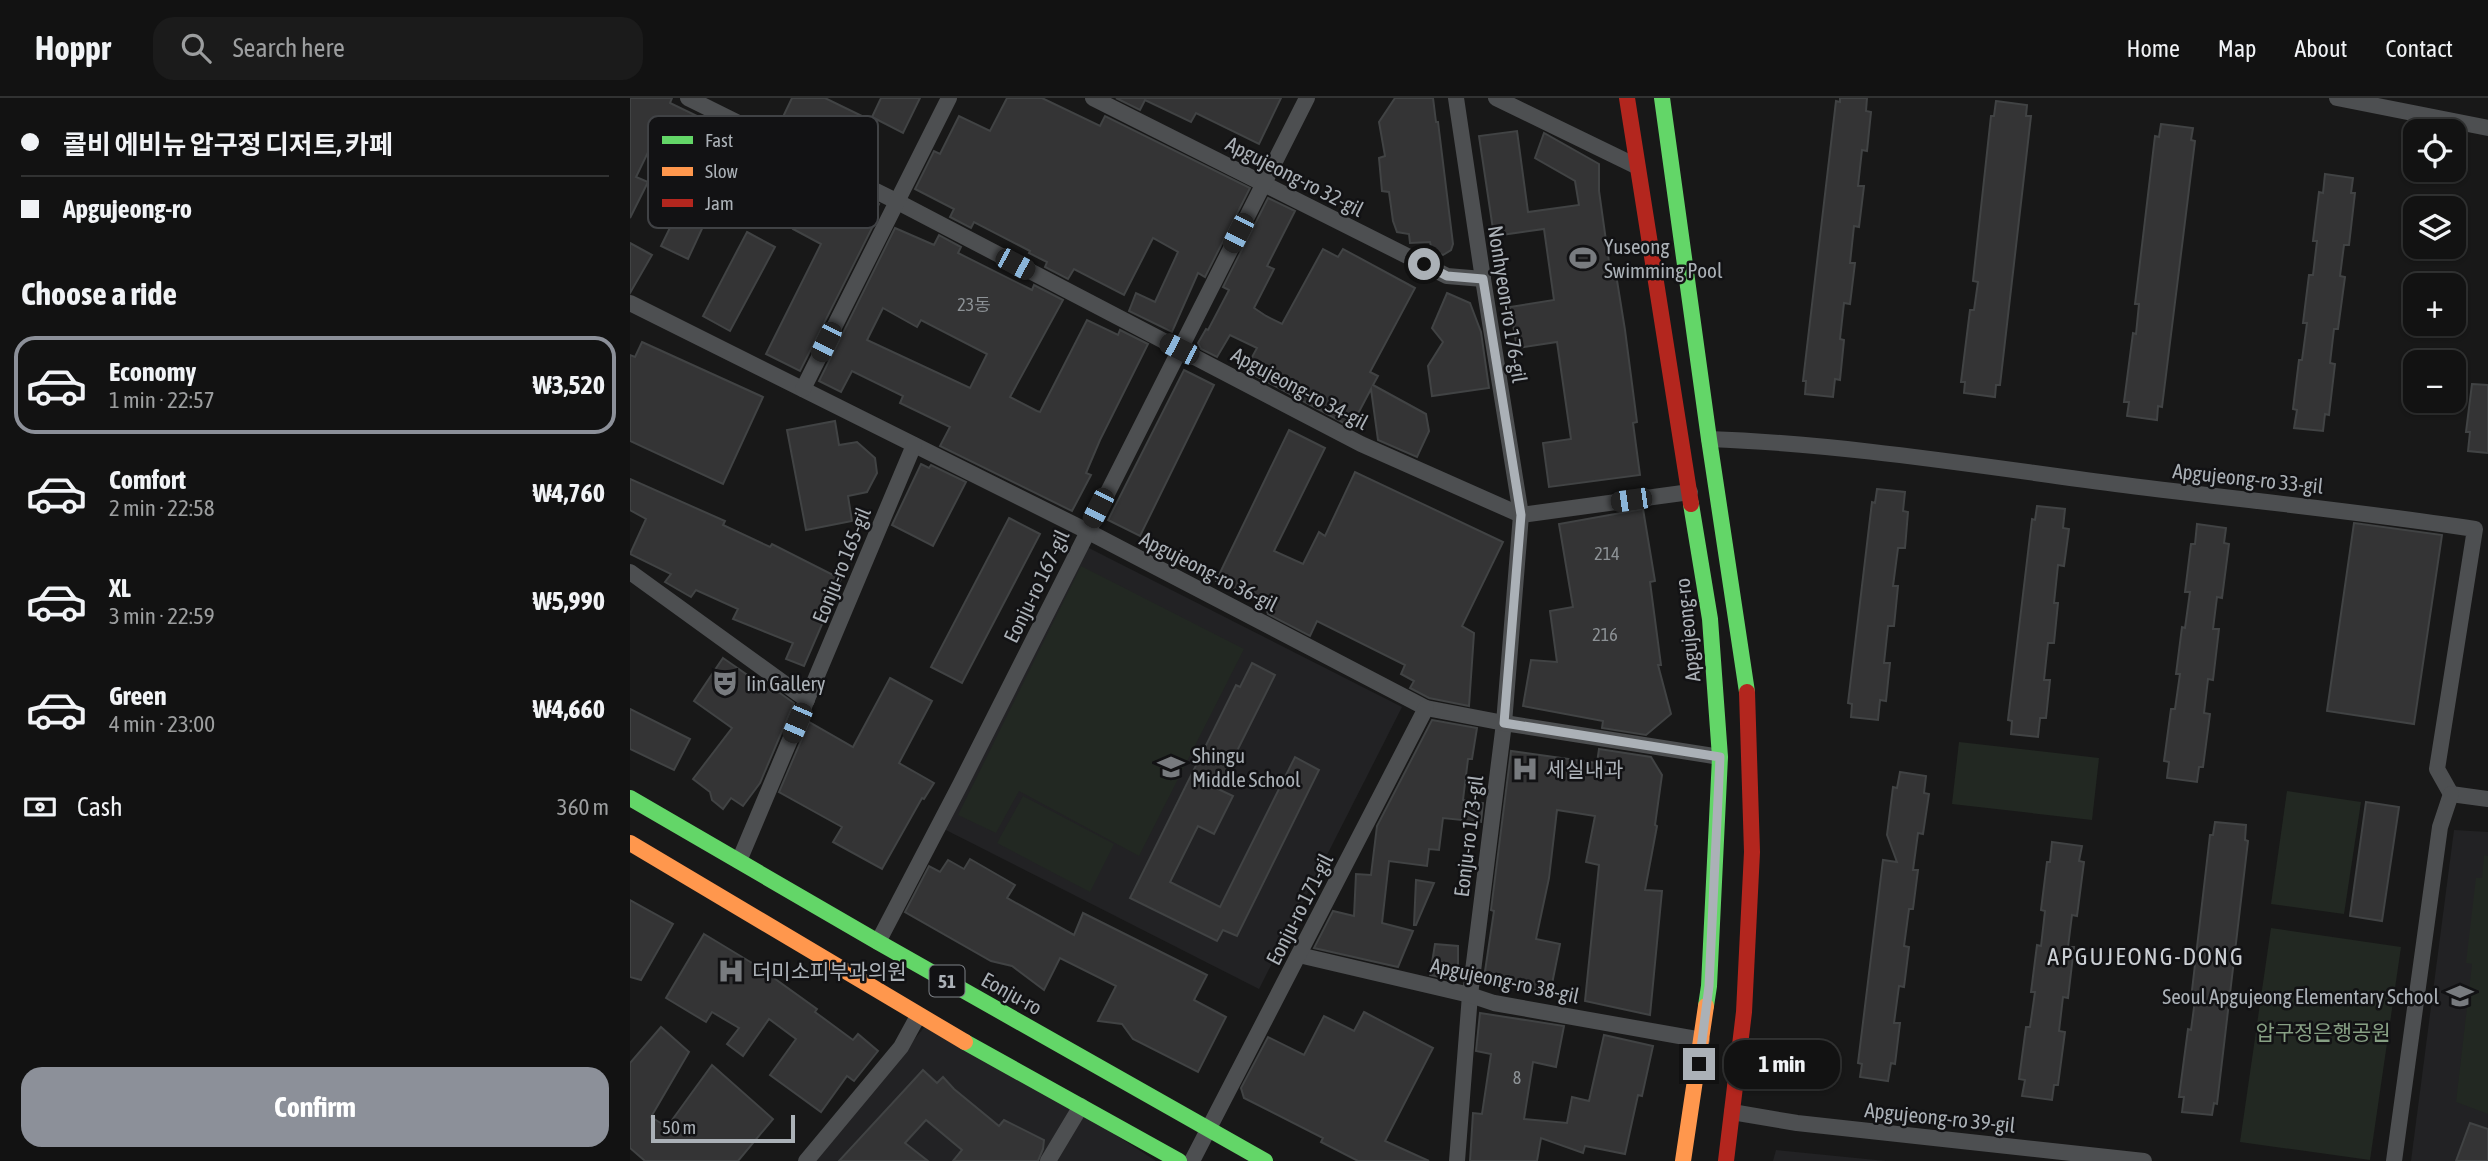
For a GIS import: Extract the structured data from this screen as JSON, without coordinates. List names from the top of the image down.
{
  "streets": {
    "main road": ["Apgujeong-ro", "51", "Eonju-ro"],
    "street": [
      "Apgujeong-ro 32-gil",
      "Nonhyeon-ro 176-gil",
      "Apgujeong-ro 34-gil",
      "Apgujeong-ro 33-gil",
      "Eonju-ro 165-gil",
      "Apgujeong-ro 36-gil",
      "Eonju-ro 167-gil",
      "Eonju-ro 173-gil",
      "Eonju-ro 171-gil",
      "Apgujeong-ro 38-gil",
      "Apgujeong-ro 39-gil"
    ]
  },
  "crossings": [
    ["Apgujeong-ro 32-gil", "Nonhyeon-ro 176-gil"],
    ["Apgujeong-ro 32-gil", "Eonju-ro 167-gil"],
    ["Nonhyeon-ro 176-gil", "Apgujeong-ro 34-gil"],
    ["Nonhyeon-ro 176-gil", "Eonju-ro 173-gil"],
    ["Apgujeong-ro 34-gil", "Eonju-ro 167-gil"],
    ["Apgujeong-ro 34-gil", "Eonju-ro 173-gil"],
    ["Eonju-ro 165-gil", "Apgujeong-ro 36-gil"],
    ["Eonju-ro 165-gil", "Eonju-ro"],
    ["Apgujeong-ro 36-gil", "Eonju-ro 167-gil"],
    ["Apgujeong-ro 36-gil", "Apgujeong-ro"],
    ["Apgujeong-ro 36-gil", "Eonju-ro 173-gil"],
    ["Apgujeong-ro 36-gil", "Eonju-ro 171-gil"],
    ["Eonju-ro 167-gil", "Eonju-ro"],
    ["Apgujeong-ro", "Apgujeong-ro 38-gil"],
    ["Eonju-ro 173-gil", "Apgujeong-ro 38-gil"],
    ["Eonju-ro 171-gil", "Apgujeong-ro 38-gil"],
    ["Eonju-ro 171-gil", "Eonju-ro"]
  ],
  "districts": ["APGUJEONG-DONG"],
  "parks": ["압구정은행공원"],
  "places": {
    "sports": ["Yuseong Swimming Pool"],
    "theatre": ["Iin Gallery"],
    "school or university": ["Shingu Middle School", "Seoul Apgujeong Elementary School"],
    "hospital": ["세실내과", "더미소피부과의원"]
  },
  "house_numbers": [
    "23동",
    "214",
    "216",
    "8"
  ],
  "legend": ["Fast", "Slow", "Jam"],
  "scale_bar": "50 m",
  "page": {
    "header": "Hoppr",
    "search": "Search here",
    "nav": [
      "Home",
      "Map",
      "About",
      "Contact"
    ],
    "banner": ["콜비 에비뉴 압구정 디저트, 카페", "Apgujeong-ro"],
    "map_buttons": ["+", "−"],
    "heading": "Choose a ride",
    "list": [
      {
        "name": "Economy",
        "note": "1 min · 22:57",
        "value": "₩3,520"
      },
      {
        "name": "Comfort",
        "note": "2 min · 22:58",
        "value": "₩4,760"
      },
      {
        "name": "XL",
        "note": "3 min · 22:59",
        "value": "₩5,990"
      },
      {
        "name": "Green",
        "note": "4 min · 23:00",
        "value": "₩4,660"
      }
    ],
    "pay": ["Cash", "360 m"],
    "bubble": "1 min",
    "buttons": "Confirm",
    "scale": "50 m"
  }
}
